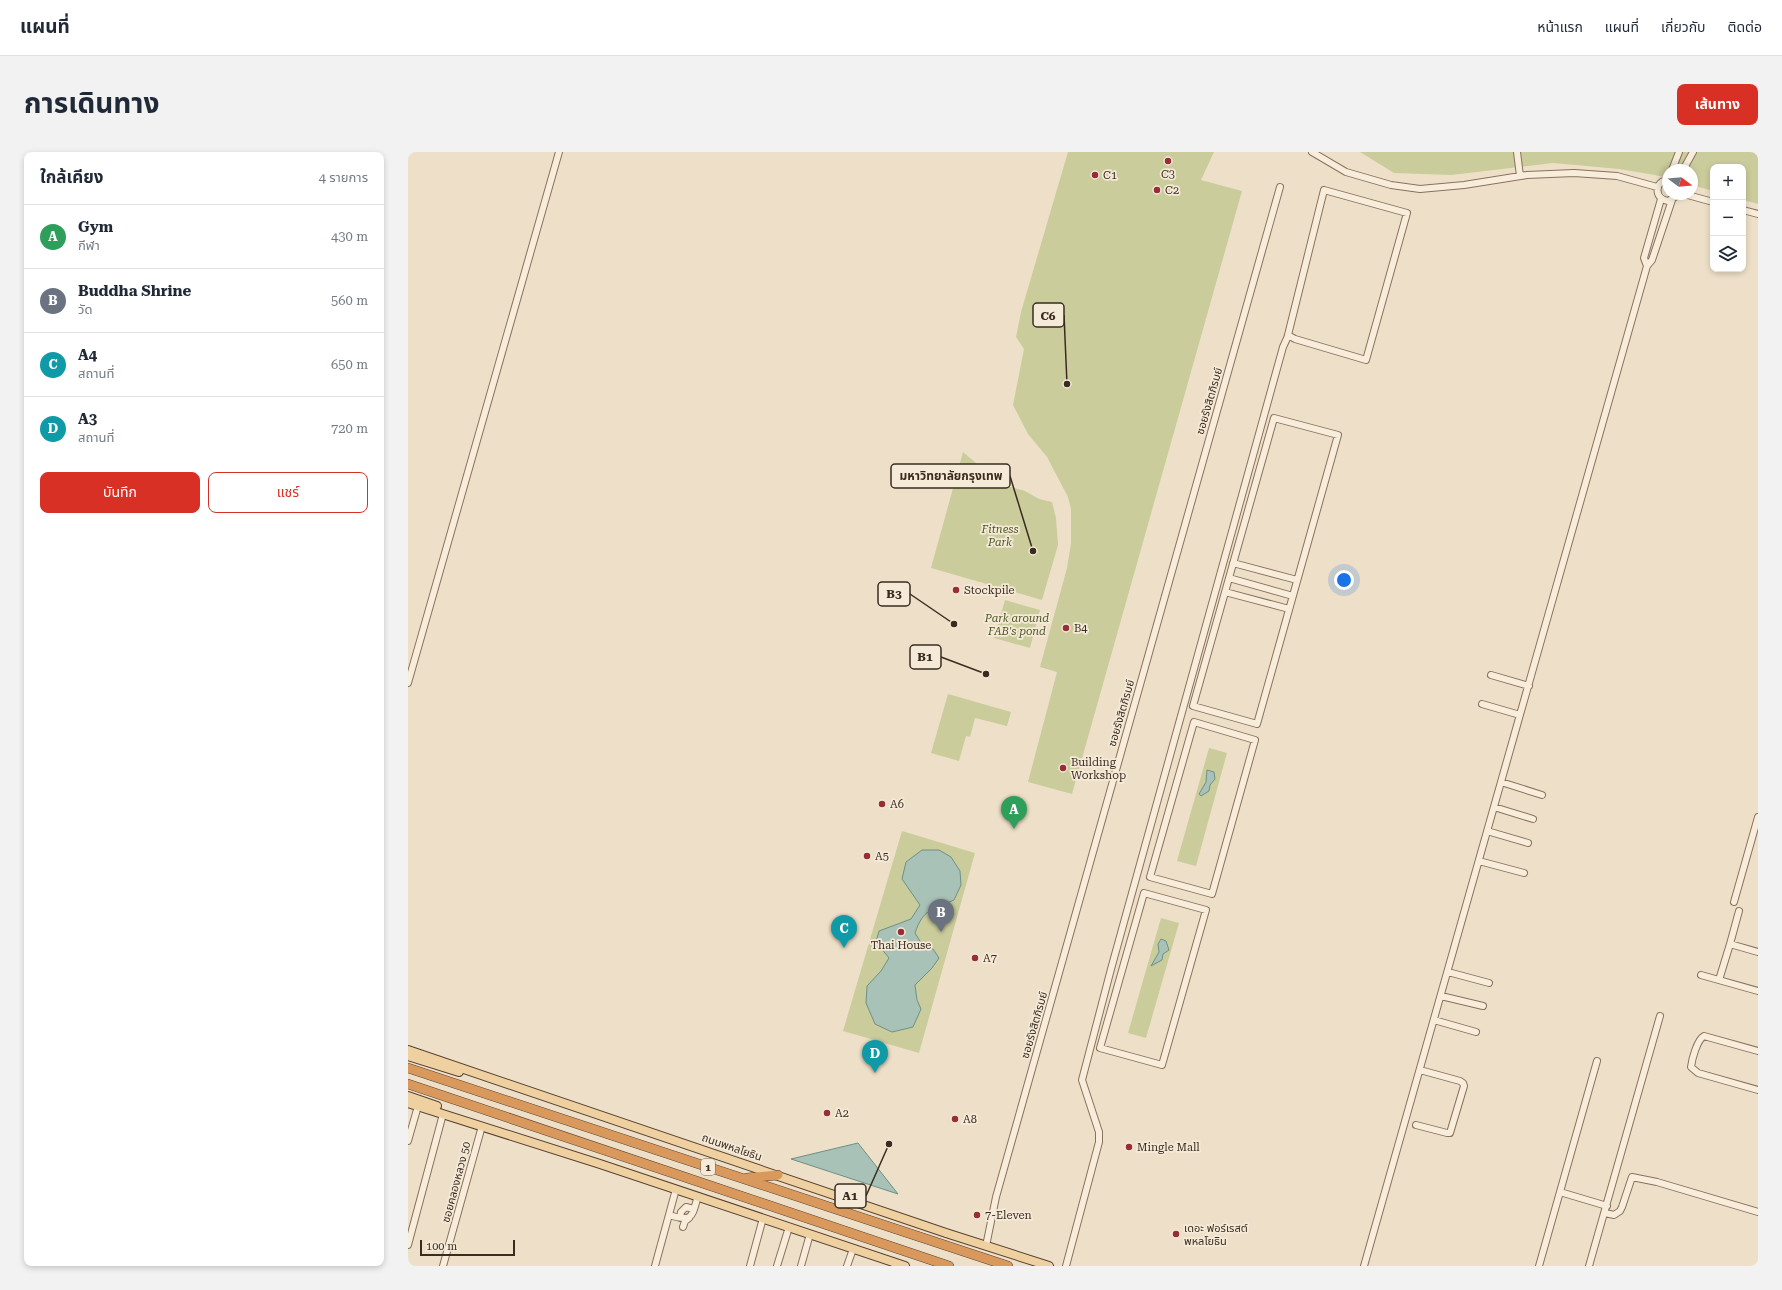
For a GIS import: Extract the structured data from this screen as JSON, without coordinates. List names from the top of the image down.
{
  "streets": {
    "highway": ["1"],
    "main road": ["ถนนพหลโยธิน"],
    "street": ["ซอยรังสิตภิรมย์", "ซอยคลองหลวง 50"]
  },
  "crossings": [
    ["ซอยรังสิตภิรมย์", "ถนนพหลโยธิน"]
  ],
  "parks": ["Fitness Park", "Park around FAB's pond"],
  "places": [
    "C3",
    "C1",
    "C2",
    "C6",
    "มหาวิทยาลัยกรุงเทพ",
    "Stockpile",
    "B3",
    "B4",
    "B1",
    "Building Workshop",
    "A6",
    "A5",
    "Thai House",
    "A7",
    "A2",
    "A8",
    "A1",
    "Mingle Mall",
    "7-Eleven",
    "เดอะ ฟอร์เรสต์ พหลโยธิน"
  ],
  "scale_bar": "100 m",
  "north": "right",
  "page": {
    "header": "แผนที่",
    "nav": [
      "หน้าแรก",
      "แผนที่",
      "เกี่ยวกับ",
      "ติดต่อ"
    ],
    "title": "การเดินทาง",
    "buttons": [
      "เส้นทาง",
      ["บันทึก", "แชร์"]
    ],
    "heading": ["ใกล้เคียง", "4 รายการ"],
    "map_buttons": ["+", "−"],
    "list": [
      {
        "mark": "A",
        "name": "Gym",
        "note": "กีฬา",
        "value": "430 m"
      },
      {
        "mark": "B",
        "name": "Buddha Shrine",
        "note": "วัด",
        "value": "560 m"
      },
      {
        "mark": "C",
        "name": "A4",
        "note": "สถานที่",
        "value": "650 m"
      },
      {
        "mark": "D",
        "name": "A3",
        "note": "สถานที่",
        "value": "720 m"
      }
    ],
    "pins": [
      "A",
      "B",
      "C",
      "D"
    ],
    "scale": "100 m"
  }
}
